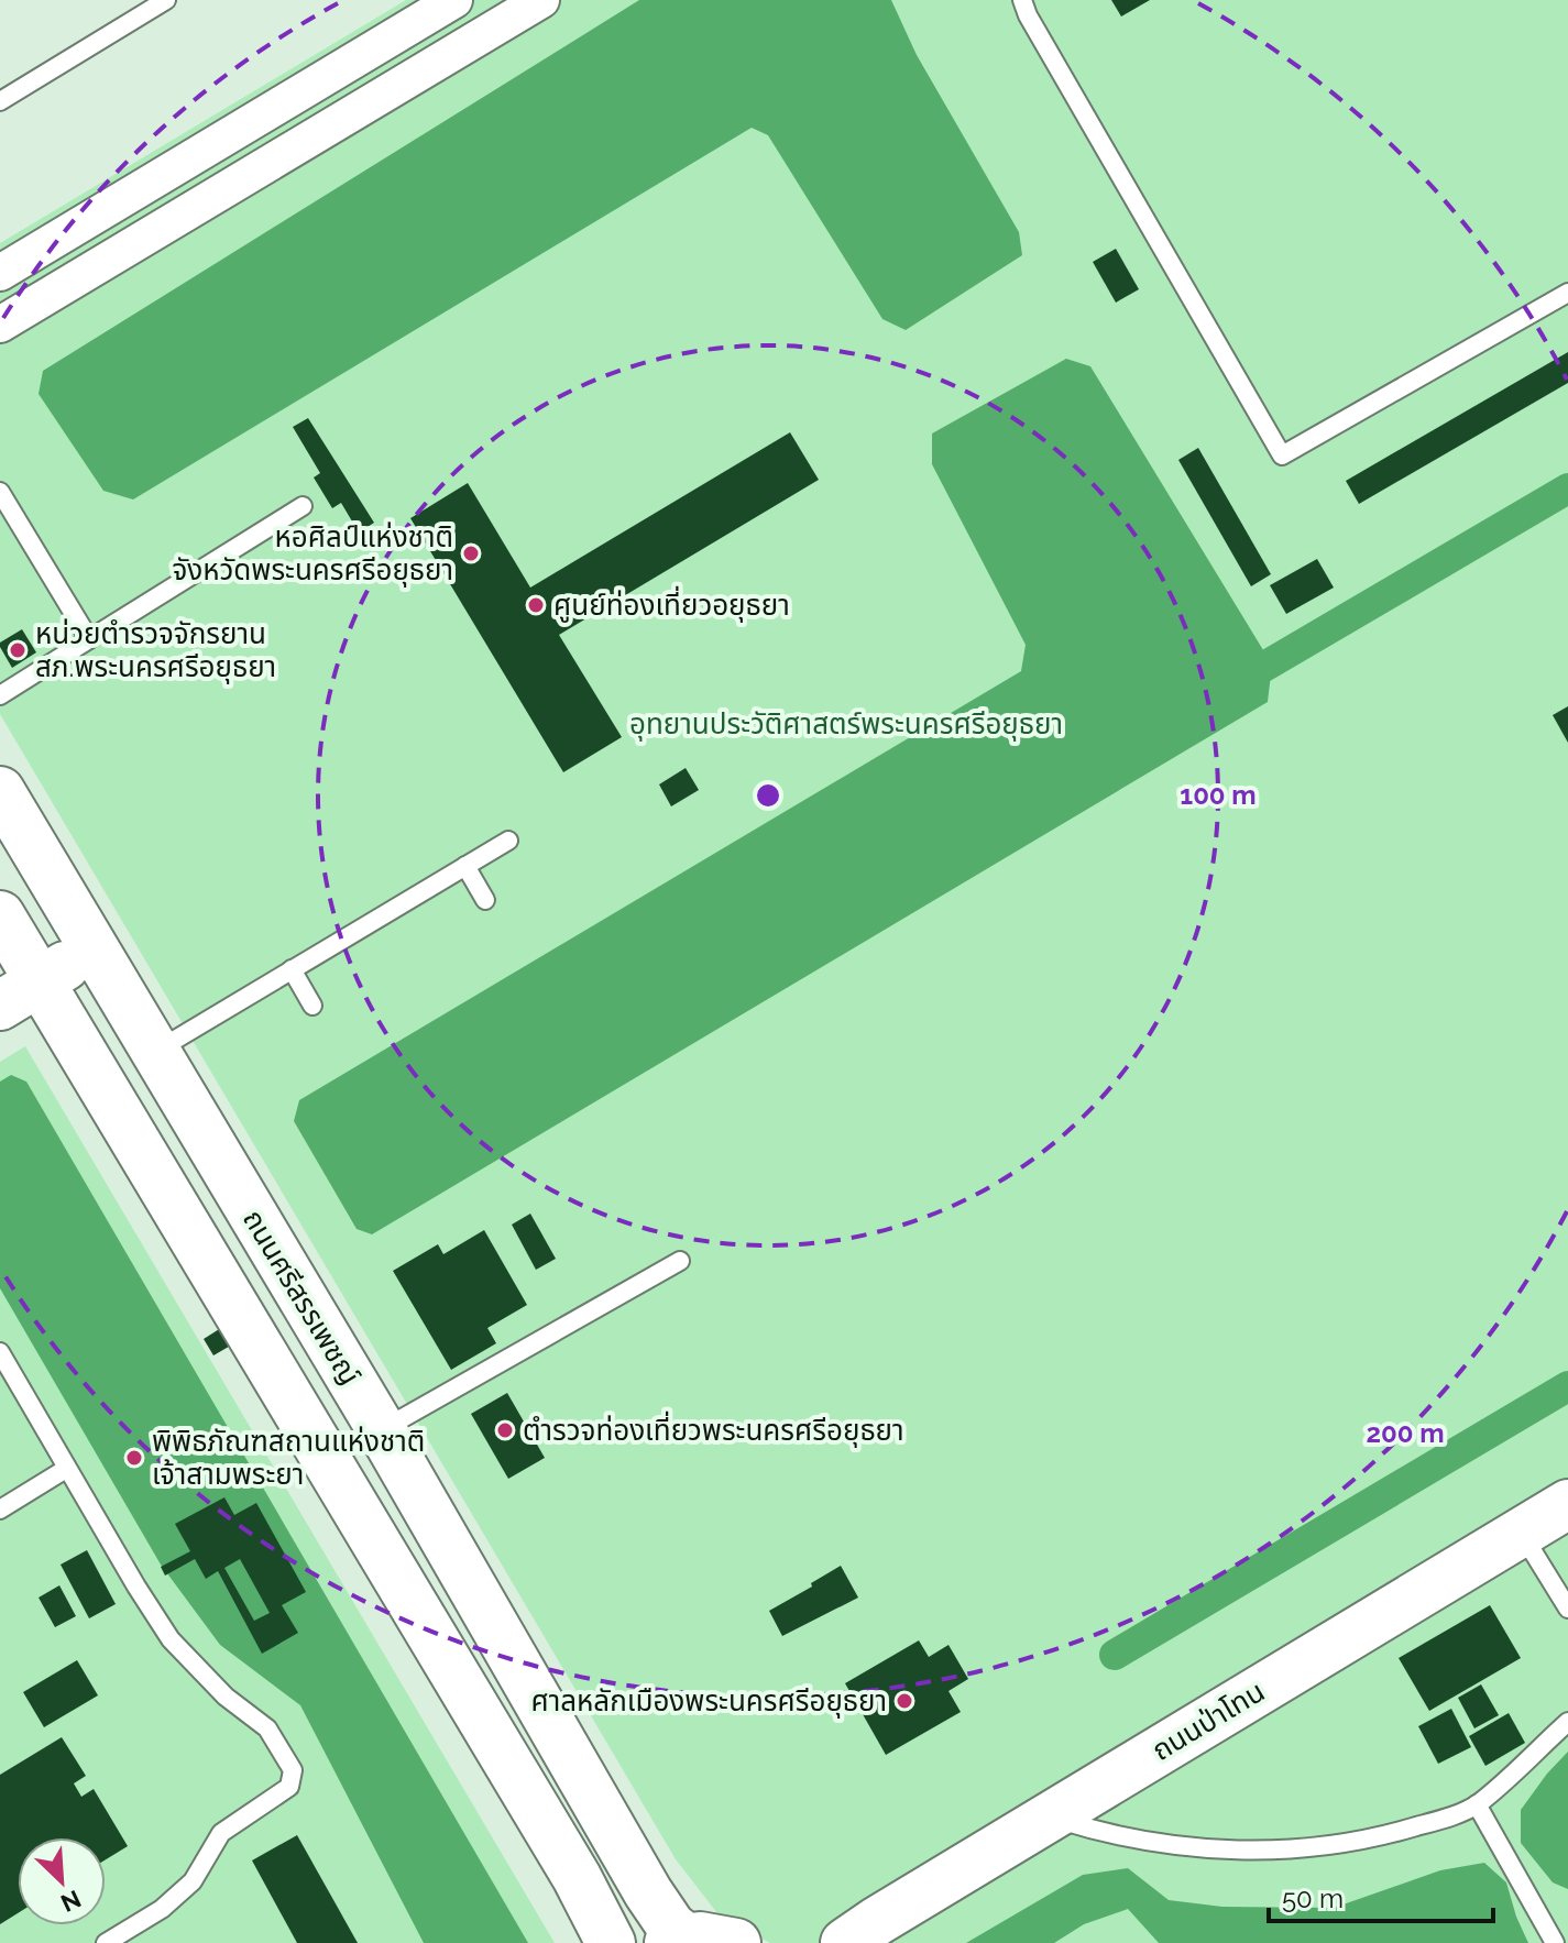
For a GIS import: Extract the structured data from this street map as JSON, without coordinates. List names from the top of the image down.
{
  "streets": {
    "main road": ["ถนนศรีสรรเพชญ์", "ถนนป่าโทน"]
  },
  "parks": ["อุทยานประวัติศาสตร์พระนครศรีอยุธยา"],
  "places": [
    "หอศิลป์แห่งชาติ จังหวัดพระนครศรีอยุธยา",
    "ศูนย์ท่องเที่ยวอยุธยา",
    "หน่วยตำรวจจักรยาน สภ.พระนครศรีอยุธยา",
    "ตำรวจท่องเที่ยวพระนครศรีอยุธยา",
    "พิพิธภัณฑสถานแห่งชาติ เจ้าสามพระยา",
    "ศาลหลักเมืองพระนครศรีอยุธยา"
  ],
  "scale_bar": "50 m",
  "north": "bottom right",
  "rings": ["100 m", "200 m"]
}
